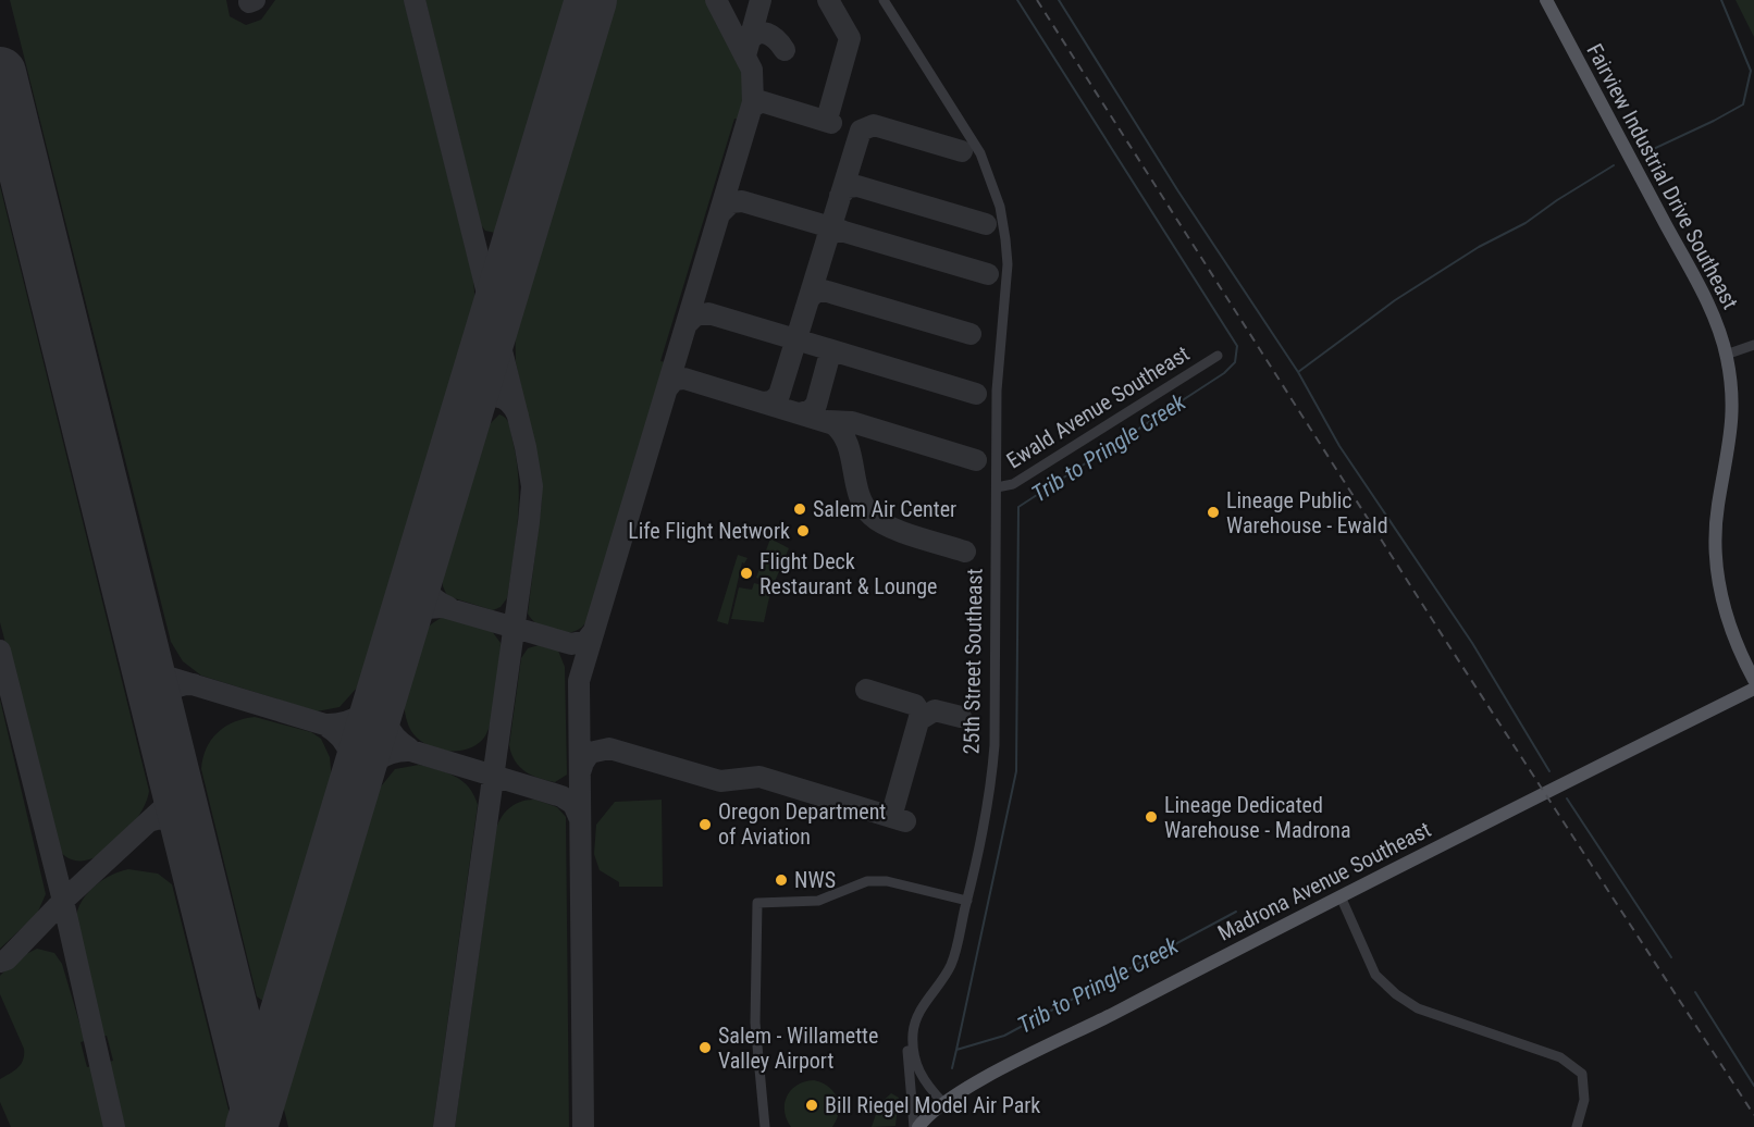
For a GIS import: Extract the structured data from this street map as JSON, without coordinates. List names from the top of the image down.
{
  "streets": {
    "main road": ["Fairview Industrial Drive Southeast", "Madrona Avenue Southeast"],
    "street": ["Ewald Avenue Southeast", "25th Street Southeast"]
  },
  "crossings": [
    ["Ewald Avenue Southeast", "25th Street Southeast"],
    ["25th Street Southeast", "Madrona Avenue Southeast"]
  ],
  "water": ["Trib to Pringle Creek"],
  "places": [
    "Salem Air Center",
    "Lineage Public Warehouse - Ewald",
    "Life Flight Network",
    "Flight Deck Restaurant & Lounge",
    "Lineage Dedicated Warehouse - Madrona",
    "Oregon Department of Aviation",
    "NWS",
    "Salem - Willamette Valley Airport",
    "Bill Riegel Model Air Park"
  ]
}
